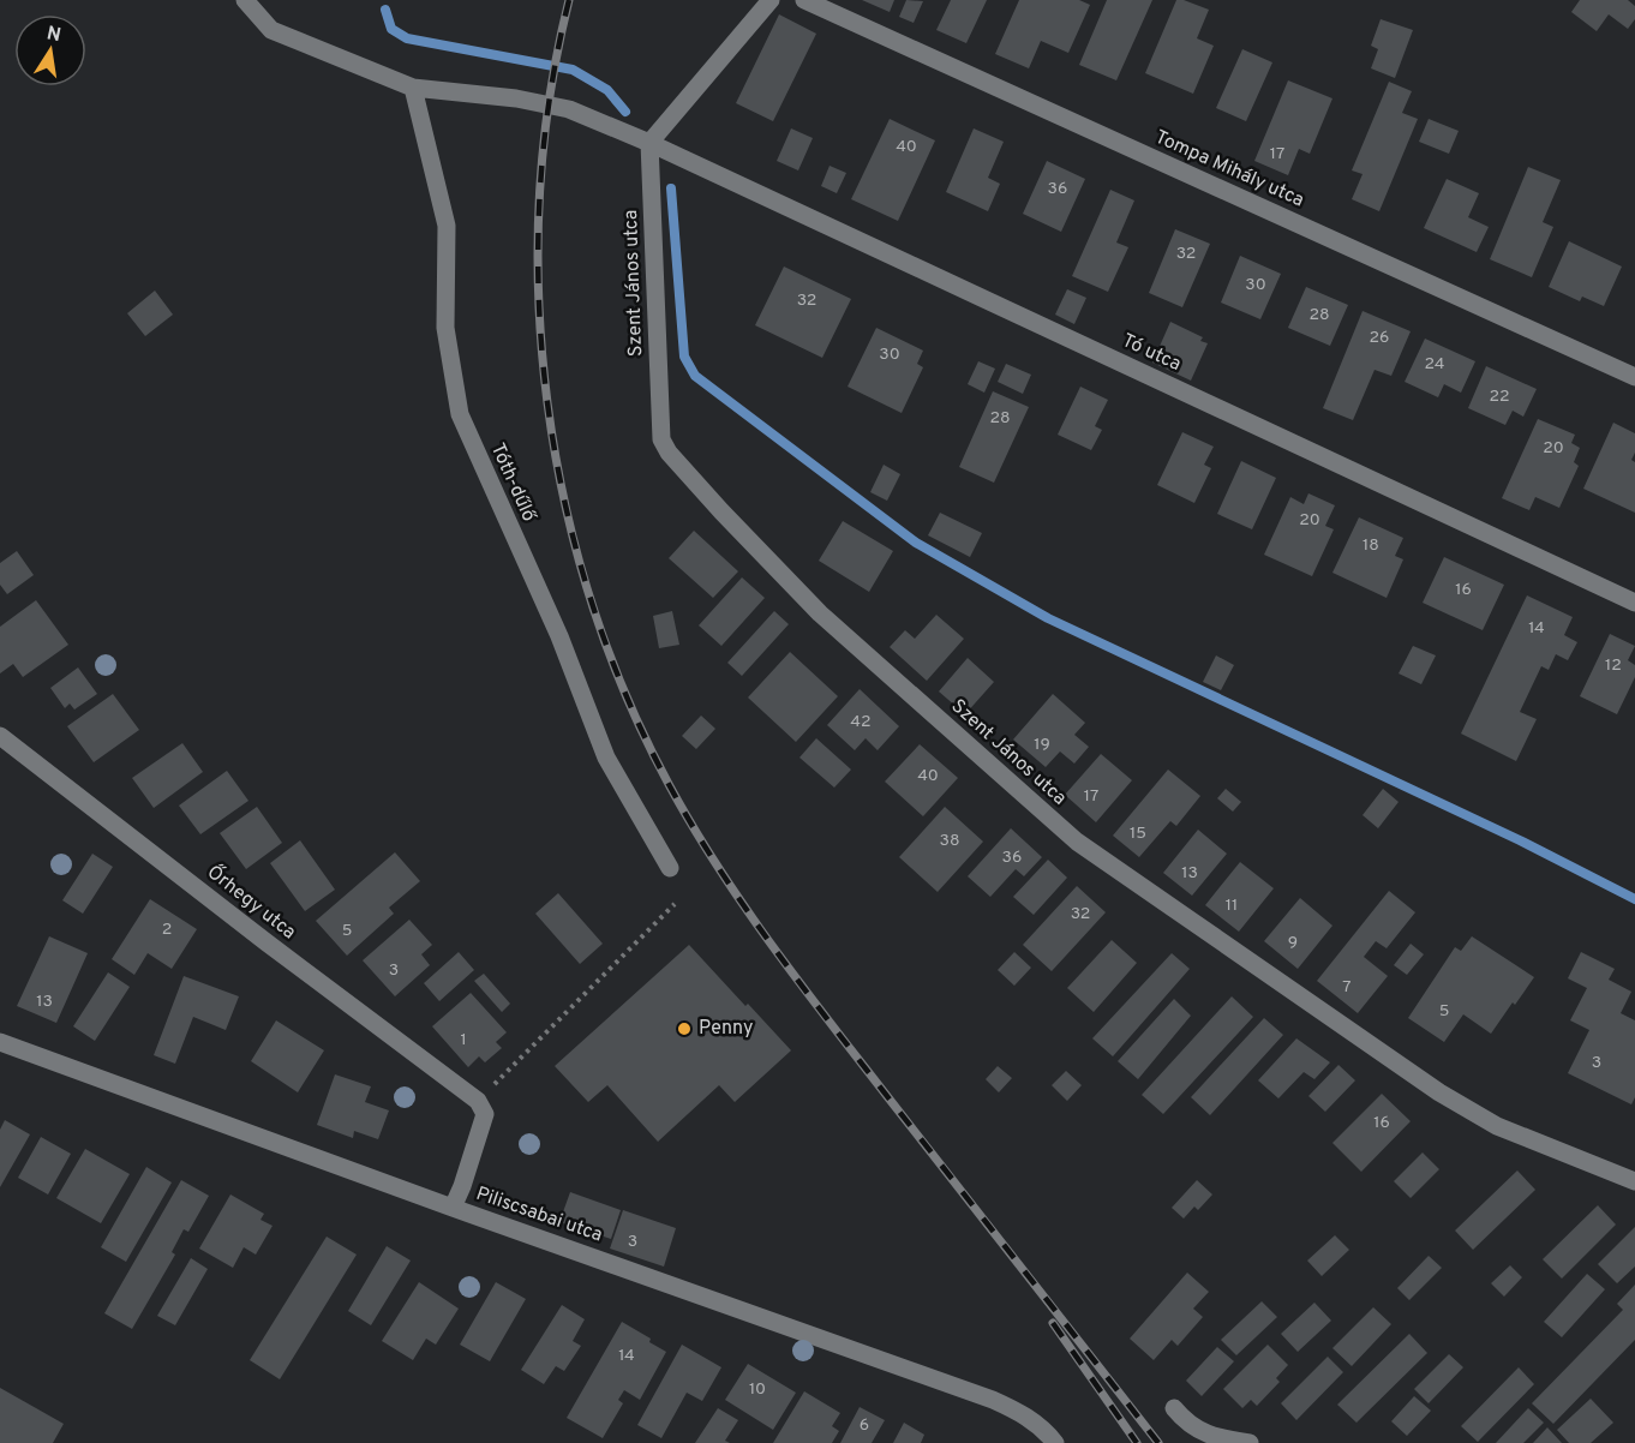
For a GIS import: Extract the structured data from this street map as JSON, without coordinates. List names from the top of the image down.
{
  "streets": {
    "street": [
      "Tompa Mihály utca",
      "Szent János utca",
      "Tó utca",
      "Tóth-dűlő",
      "Őrhegy utca",
      "Piliscsabai utca"
    ]
  },
  "crossings": [
    ["Szent János utca", "Tó utca"],
    ["Tó utca", "Tóth-dűlő"]
  ],
  "places": ["Penny"],
  "house_numbers": [
    "40",
    "17",
    "36",
    "32",
    "30",
    "32",
    "28",
    "26",
    "30",
    "24",
    "22",
    "28",
    "20",
    "20",
    "18",
    "16",
    "14",
    "12",
    "42",
    "19",
    "40",
    "17",
    "15",
    "38",
    "36",
    "13",
    "11",
    "32",
    "2",
    "5",
    "9",
    "3",
    "7",
    "13",
    "5",
    "1",
    "3",
    "16",
    "3",
    "14",
    "10",
    "6"
  ],
  "north": "top"
}
